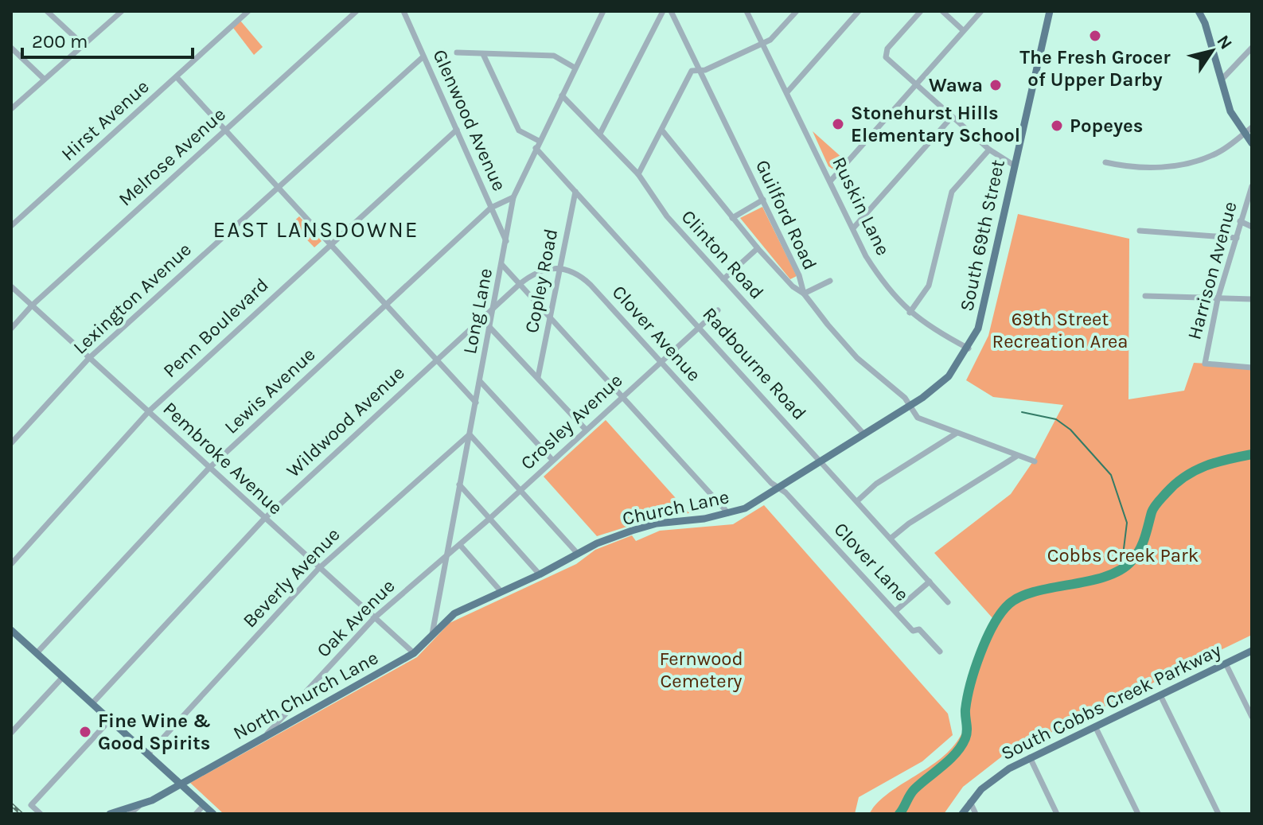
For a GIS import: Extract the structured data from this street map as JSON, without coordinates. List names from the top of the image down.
{
  "streets": {
    "main road": [
      "South 69th Street",
      "Church Lane",
      "North Church Lane",
      "South Cobbs Creek Parkway"
    ],
    "street": [
      "Hirst Avenue",
      "Glenwood Avenue",
      "Melrose Avenue",
      "Ruskin Lane",
      "Guilford Road",
      "Clinton Road",
      "Harrison Avenue",
      "Copley Road",
      "Lexington Avenue",
      "Long Lane",
      "Penn Boulevard",
      "Clover Avenue",
      "Radbourne Road",
      "Lewis Avenue",
      "Wildwood Avenue",
      "Crosley Avenue",
      "Pembroke Avenue",
      "Clover Lane",
      "Beverly Avenue",
      "Oak Avenue"
    ]
  },
  "crossings": [
    ["Glenwood Avenue", "Lexington Avenue"],
    ["Glenwood Avenue", "Long Lane"],
    ["Glenwood Avenue", "Penn Boulevard"],
    ["Glenwood Avenue", "Lewis Avenue"],
    ["Melrose Avenue", "Pembroke Avenue"],
    ["Ruskin Lane", "South 69th Street"],
    ["Guilford Road", "South 69th Street"],
    ["Guilford Road", "Church Lane"],
    ["South 69th Street", "Church Lane"],
    ["Clinton Road", "Long Lane"],
    ["Clinton Road", "Church Lane"],
    ["Copley Road", "Clover Avenue"],
    ["Copley Road", "Radbourne Road"],
    ["Lexington Avenue", "Pembroke Avenue"],
    ["Long Lane", "Radbourne Road"],
    ["Long Lane", "Lewis Avenue"],
    ["Long Lane", "Wildwood Avenue"],
    ["Long Lane", "Crosley Avenue"],
    ["Long Lane", "Church Lane"],
    ["Long Lane", "Beverly Avenue"],
    ["Long Lane", "Oak Avenue"],
    ["Penn Boulevard", "Pembroke Avenue"],
    ["Clover Avenue", "Crosley Avenue"],
    ["Clover Avenue", "Church Lane"],
    ["Clover Avenue", "Clover Lane"],
    ["Radbourne Road", "Crosley Avenue"],
    ["Radbourne Road", "Church Lane"],
    ["Lewis Avenue", "Pembroke Avenue"],
    ["Wildwood Avenue", "Pembroke Avenue"],
    ["Crosley Avenue", "Oak Avenue"],
    ["Pembroke Avenue", "Church Lane"],
    ["Pembroke Avenue", "Beverly Avenue"],
    ["Pembroke Avenue", "Oak Avenue"],
    ["Pembroke Avenue", "North Church Lane"],
    ["Church Lane", "Clover Lane"],
    ["Church Lane", "North Church Lane"],
    ["Oak Avenue", "North Church Lane"]
  ],
  "districts": ["EAST LANSDOWNE"],
  "parks": ["69th Street Recreation Area", "Cobbs Creek Park", "Fernwood Cemetery"],
  "places": [
    "The Fresh Grocer of Upper Darby",
    "Wawa",
    "Stonehurst Hills Elementary School",
    "Popeyes",
    "Fine Wine & Good Spirits"
  ],
  "scale_bar": "200 m",
  "north": "top right"
}
